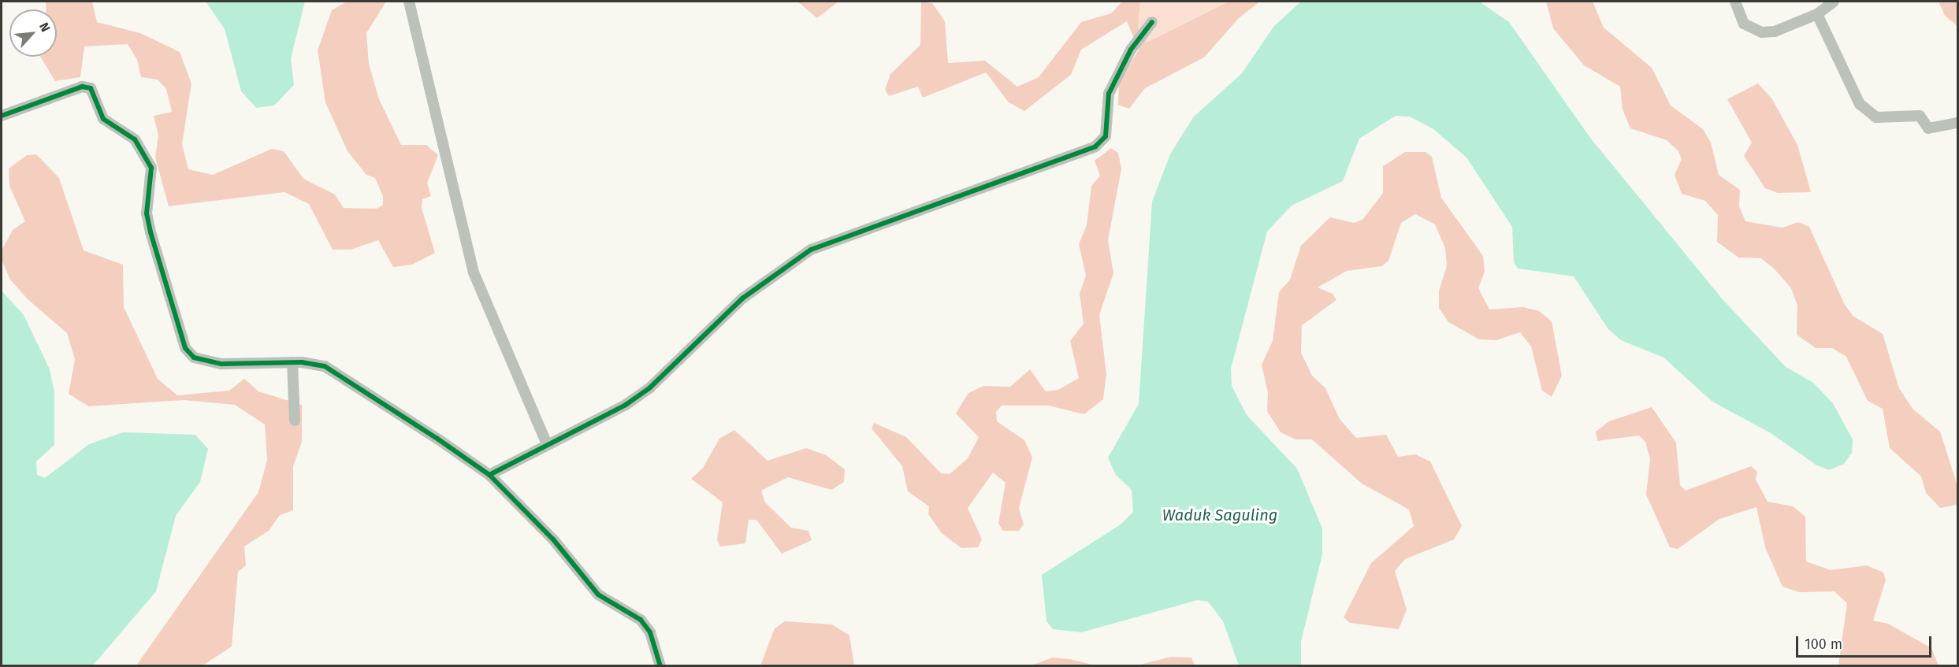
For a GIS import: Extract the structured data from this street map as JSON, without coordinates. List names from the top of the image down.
{
  "water": ["Waduk Saguling"],
  "scale_bar": "100 m",
  "north": "top right"
}
